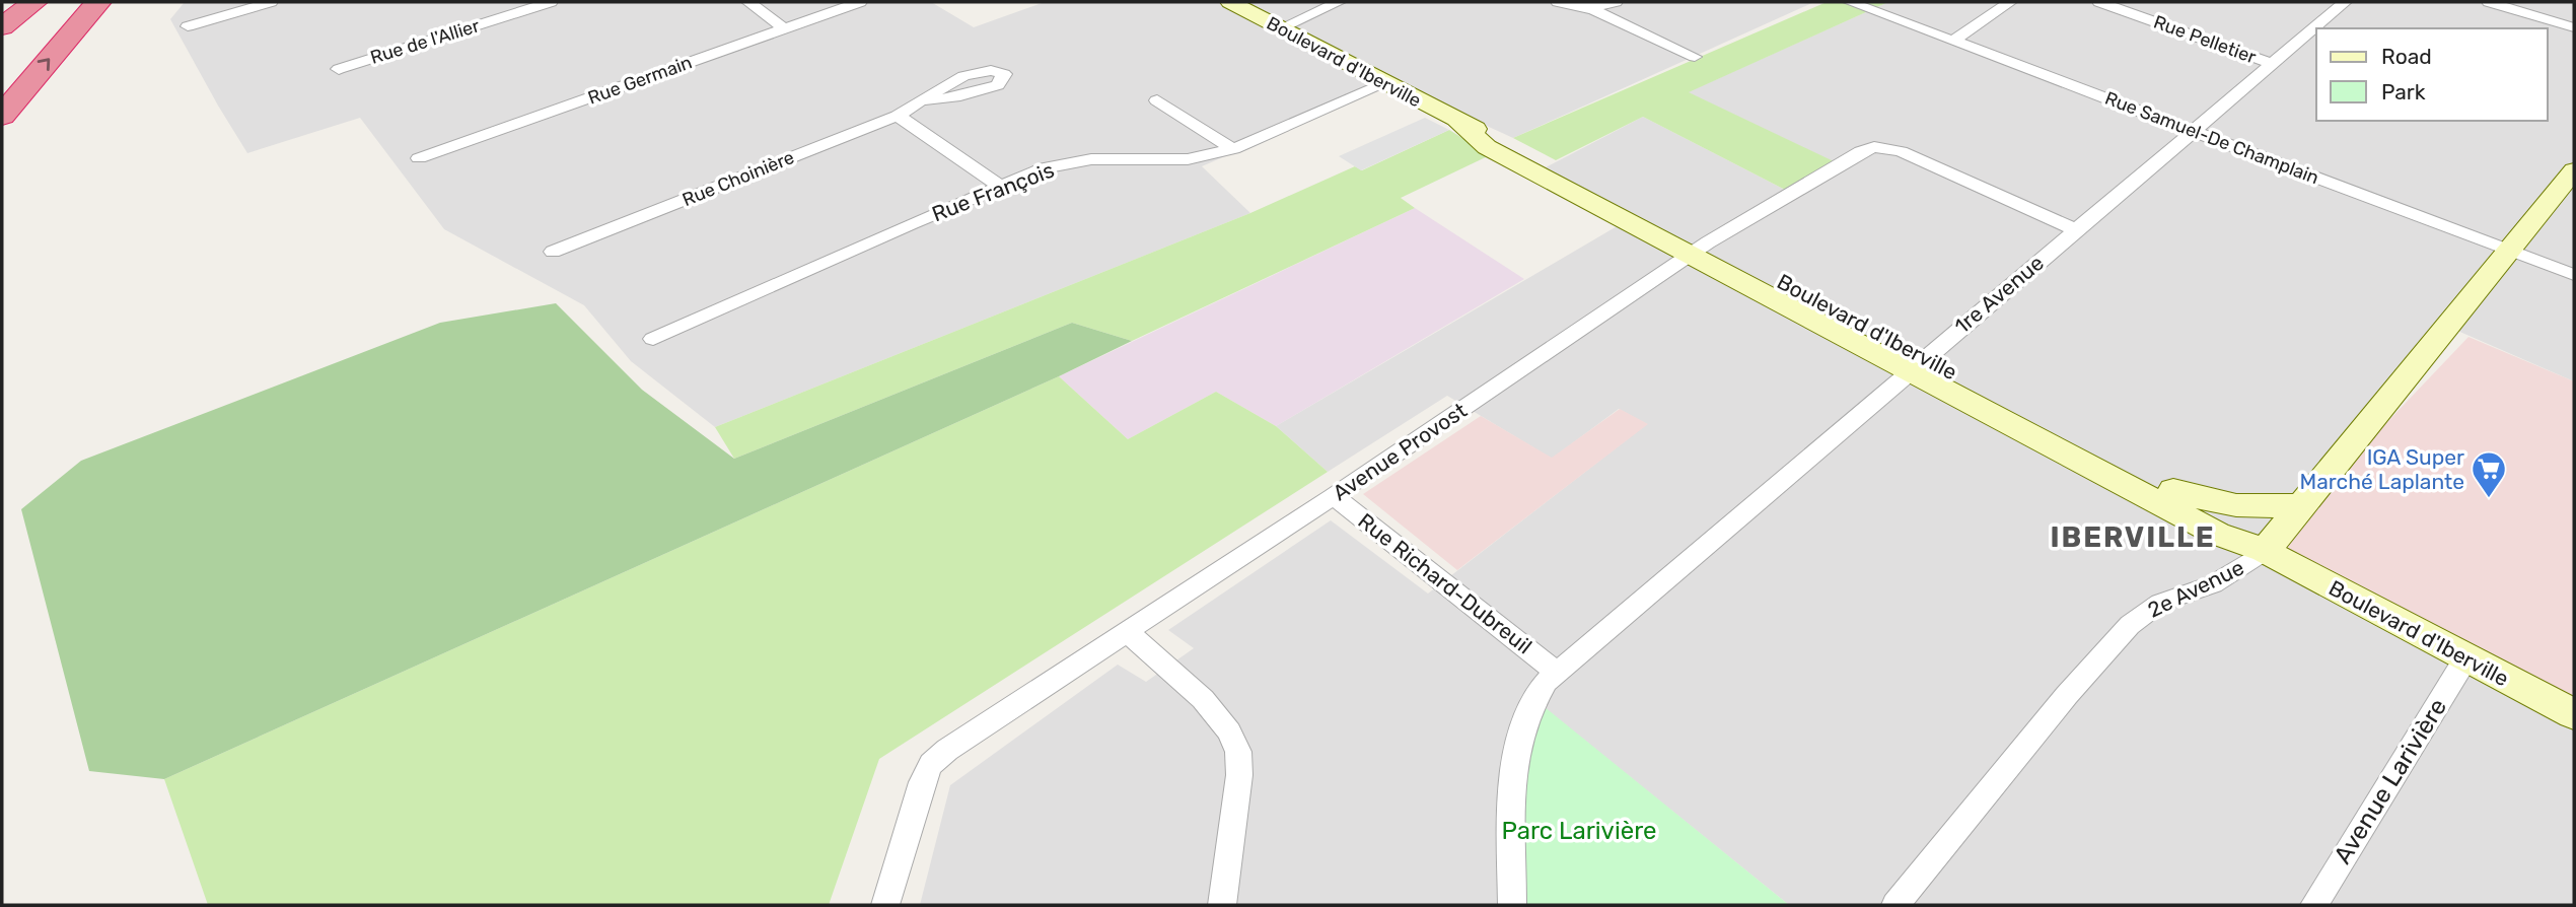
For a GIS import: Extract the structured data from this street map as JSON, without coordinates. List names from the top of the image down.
{
  "streets": {
    "street": [
      "Rue Pelletier",
      "Rue de l'Allier",
      "Boulevard d'Iberville",
      "Rue Germain",
      "Rue Samuel-De Champlain",
      "Rue Choinière",
      "Rue François",
      "1re Avenue",
      "Avenue Provost",
      "Rue Richard-Dubreuil",
      "2e Avenue",
      "Avenue Larivière"
    ]
  },
  "crossings": [
    ["Rue Pelletier", "1re Avenue"],
    ["Boulevard d'Iberville", "Rue François"],
    ["Boulevard d'Iberville", "1re Avenue"],
    ["Boulevard d'Iberville", "Avenue Provost"],
    ["Boulevard d'Iberville", "2e Avenue"],
    ["Boulevard d'Iberville", "Avenue Larivière"],
    ["Rue Samuel-De Champlain", "1re Avenue"],
    ["Rue Samuel-De Champlain", "2e Avenue"],
    ["1re Avenue", "Avenue Provost"],
    ["1re Avenue", "Rue Richard-Dubreuil"],
    ["Avenue Provost", "Rue Richard-Dubreuil"]
  ],
  "districts": ["IBERVILLE"],
  "parks": ["Parc Larivière"],
  "places": {
    "supermarket": ["IGA Super Marché Laplante"]
  },
  "legend": ["Road", "Park"]
}
